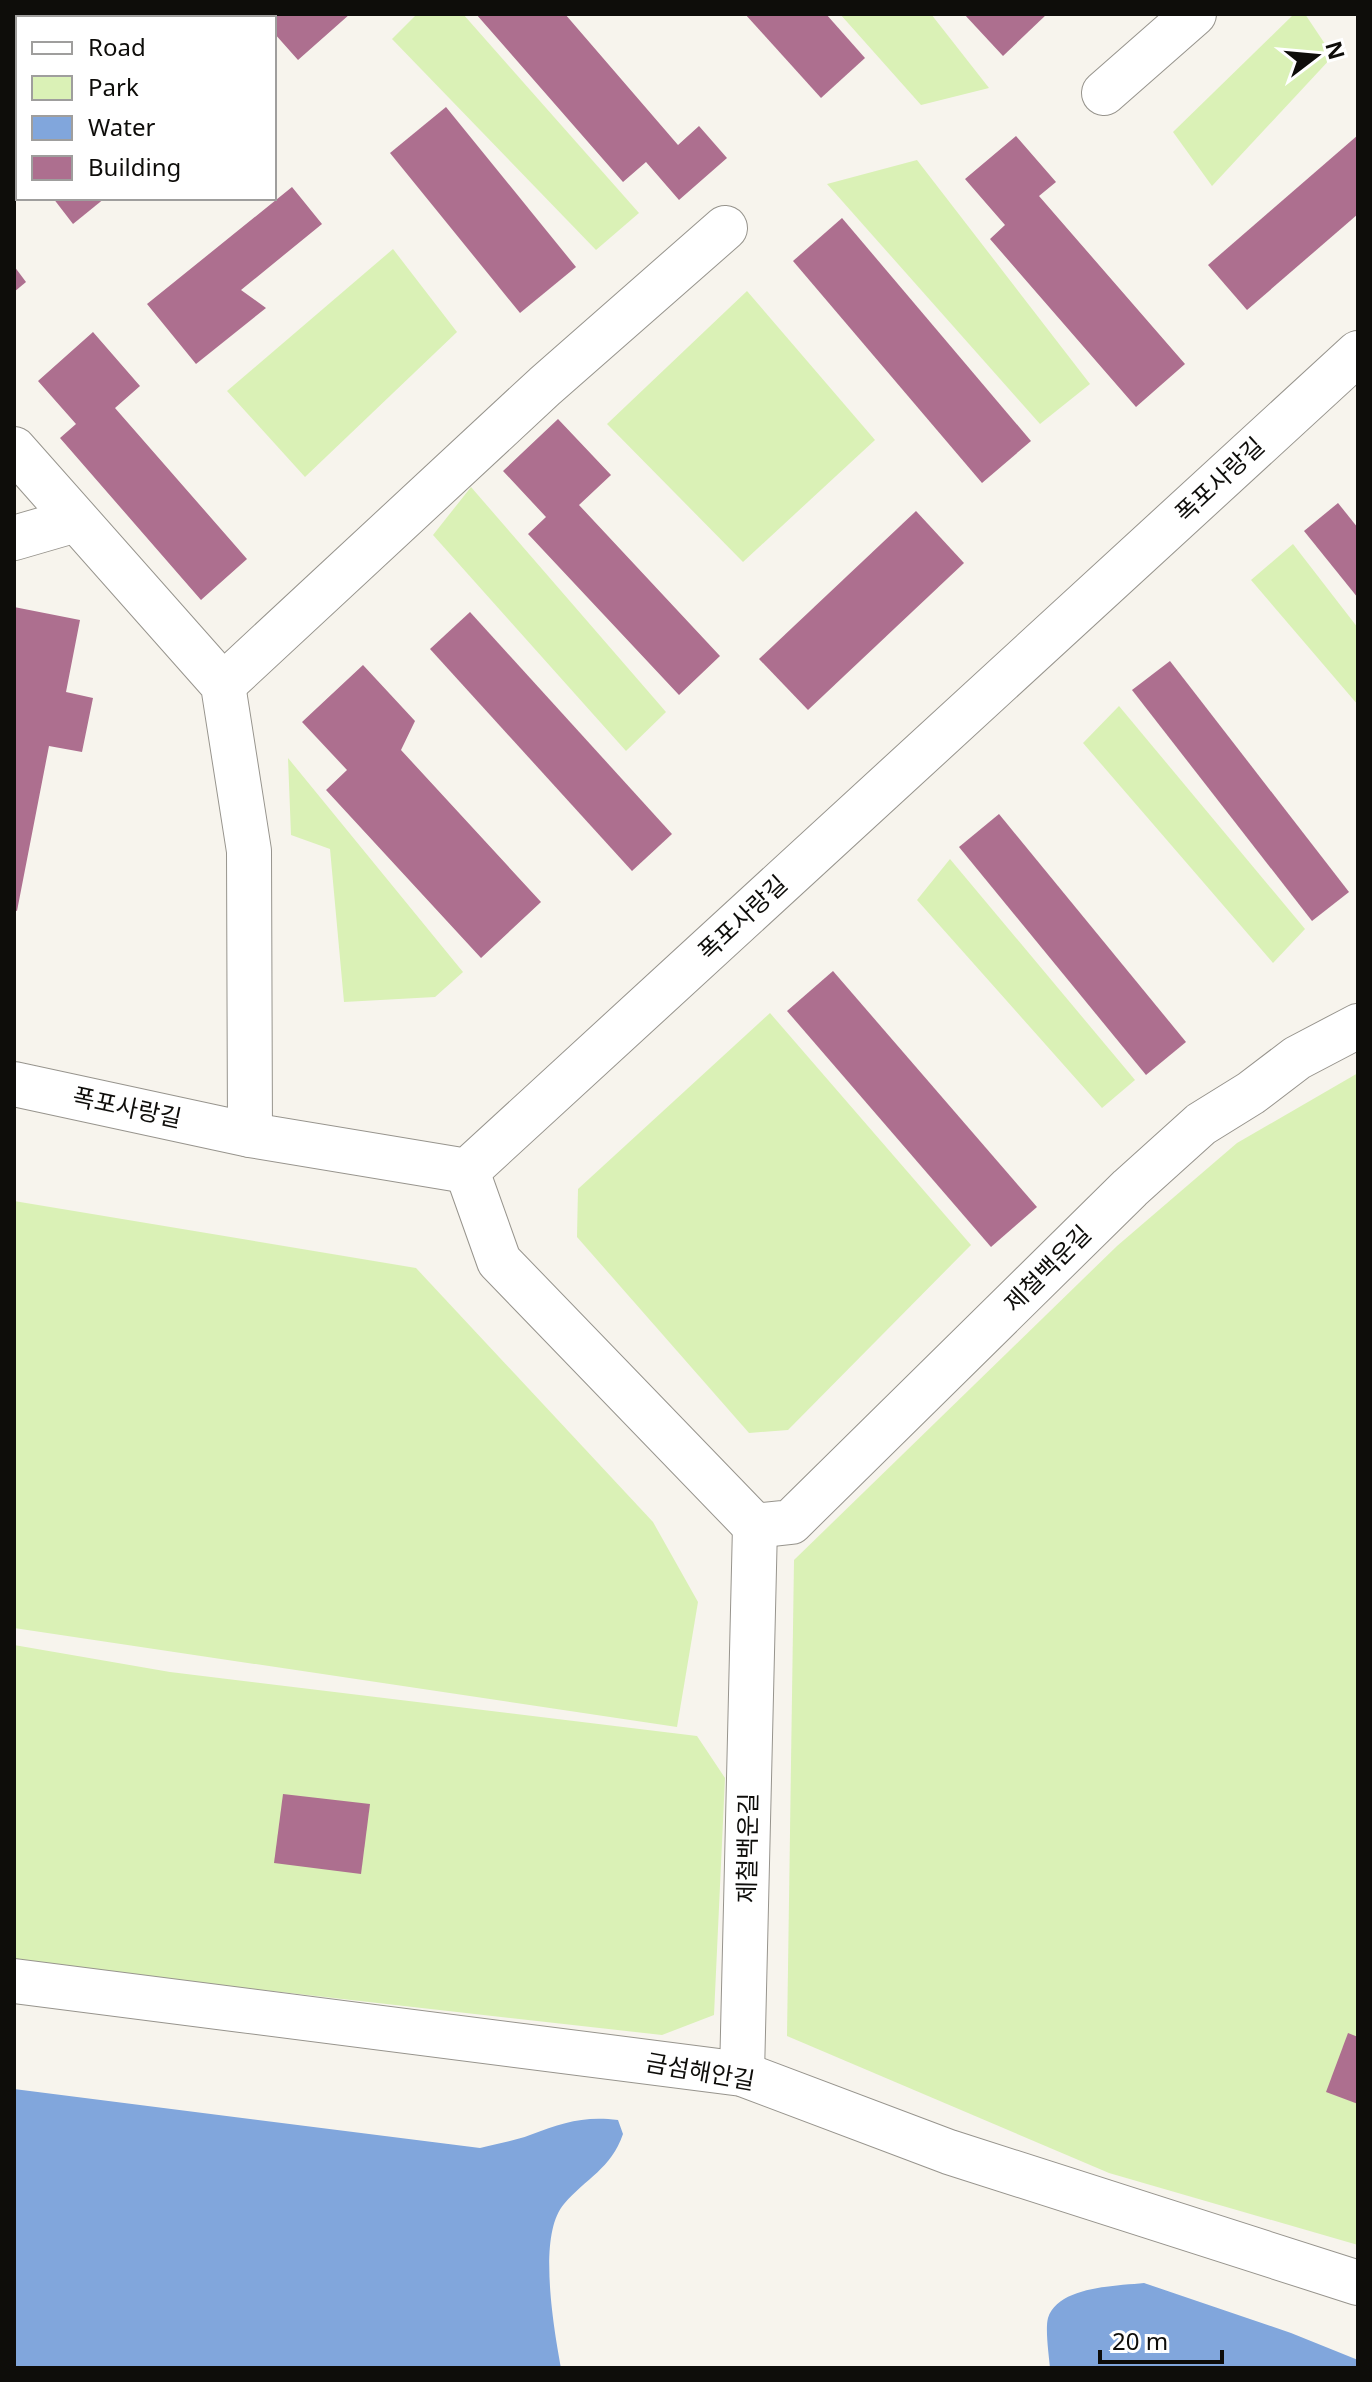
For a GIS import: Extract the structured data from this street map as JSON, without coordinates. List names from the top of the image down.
{
  "streets": {
    "street": ["폭포사랑길", "제철백운길", "금섬해안길"]
  },
  "crossings": [
    ["제철백운길", "금섬해안길"]
  ],
  "legend": [
    "Road",
    "Park",
    "Water",
    "Building"
  ],
  "scale_bar": "20 m",
  "north": "right"
}
